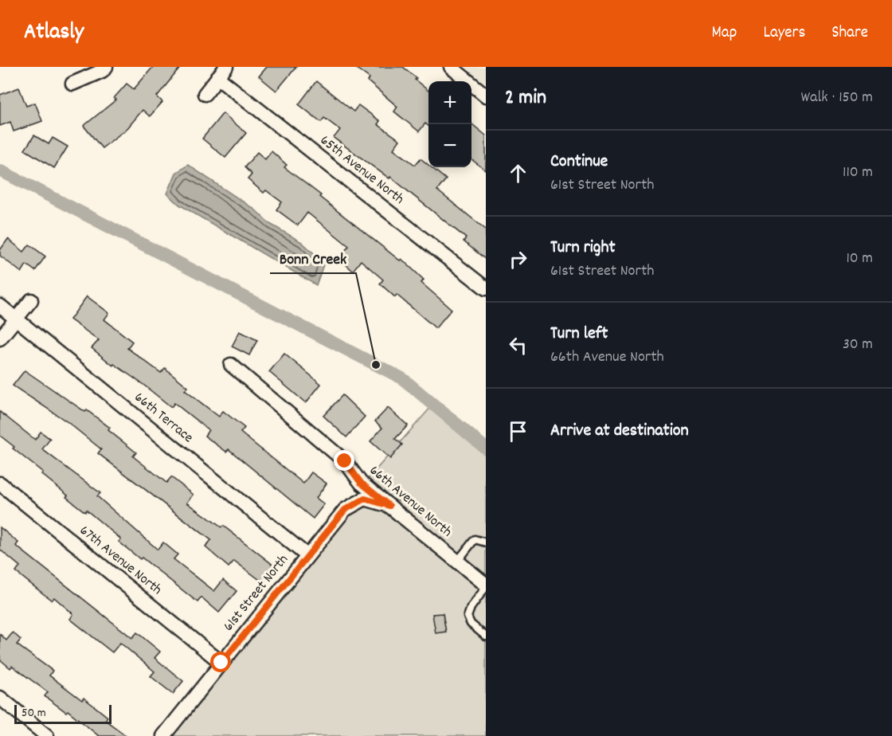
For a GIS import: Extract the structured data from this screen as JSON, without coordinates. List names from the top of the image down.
{
  "streets": {
    "street": [
      "65th Avenue North",
      "66th Terrace",
      "66th Avenue North",
      "67th Avenue North",
      "61st Street North"
    ]
  },
  "crossings": [
    ["66th Terrace", "61st Street North"],
    ["66th Avenue North", "61st Street North"],
    ["67th Avenue North", "61st Street North"]
  ],
  "places": ["Bonn Creek"],
  "scale_bar": "50 m",
  "page": {
    "header": "Atlasly",
    "nav": ["Map", "Layers", "Share"],
    "heading": ["2 min", "Walk · 150 m"],
    "map_buttons": ["+", "−"],
    "list": [
      ["Continue", "61st Street North", "110 m"],
      ["Turn right", "61st Street North", "10 m"],
      ["Turn left", "66th Avenue North", "30 m"],
      "Arrive at destination"
    ],
    "scale": "50 m"
  }
}
